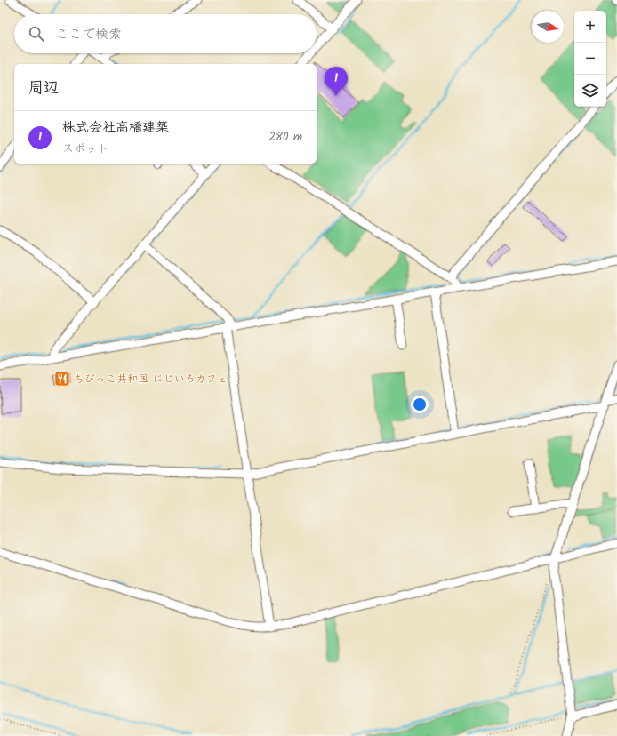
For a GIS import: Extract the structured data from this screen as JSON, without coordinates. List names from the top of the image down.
{
  "places": {
    "restaurant": ["ちびっこ共和国 にじいろカフェ"]
  },
  "north": "right",
  "page": {
    "map_buttons": ["+", "−"],
    "search": "ここで検索",
    "heading": "周辺",
    "pins": "1",
    "list": [
      {
        "mark": "1",
        "name": "株式会社高橋建築",
        "note": "スポット",
        "value": "280 m"
      }
    ]
  }
}
